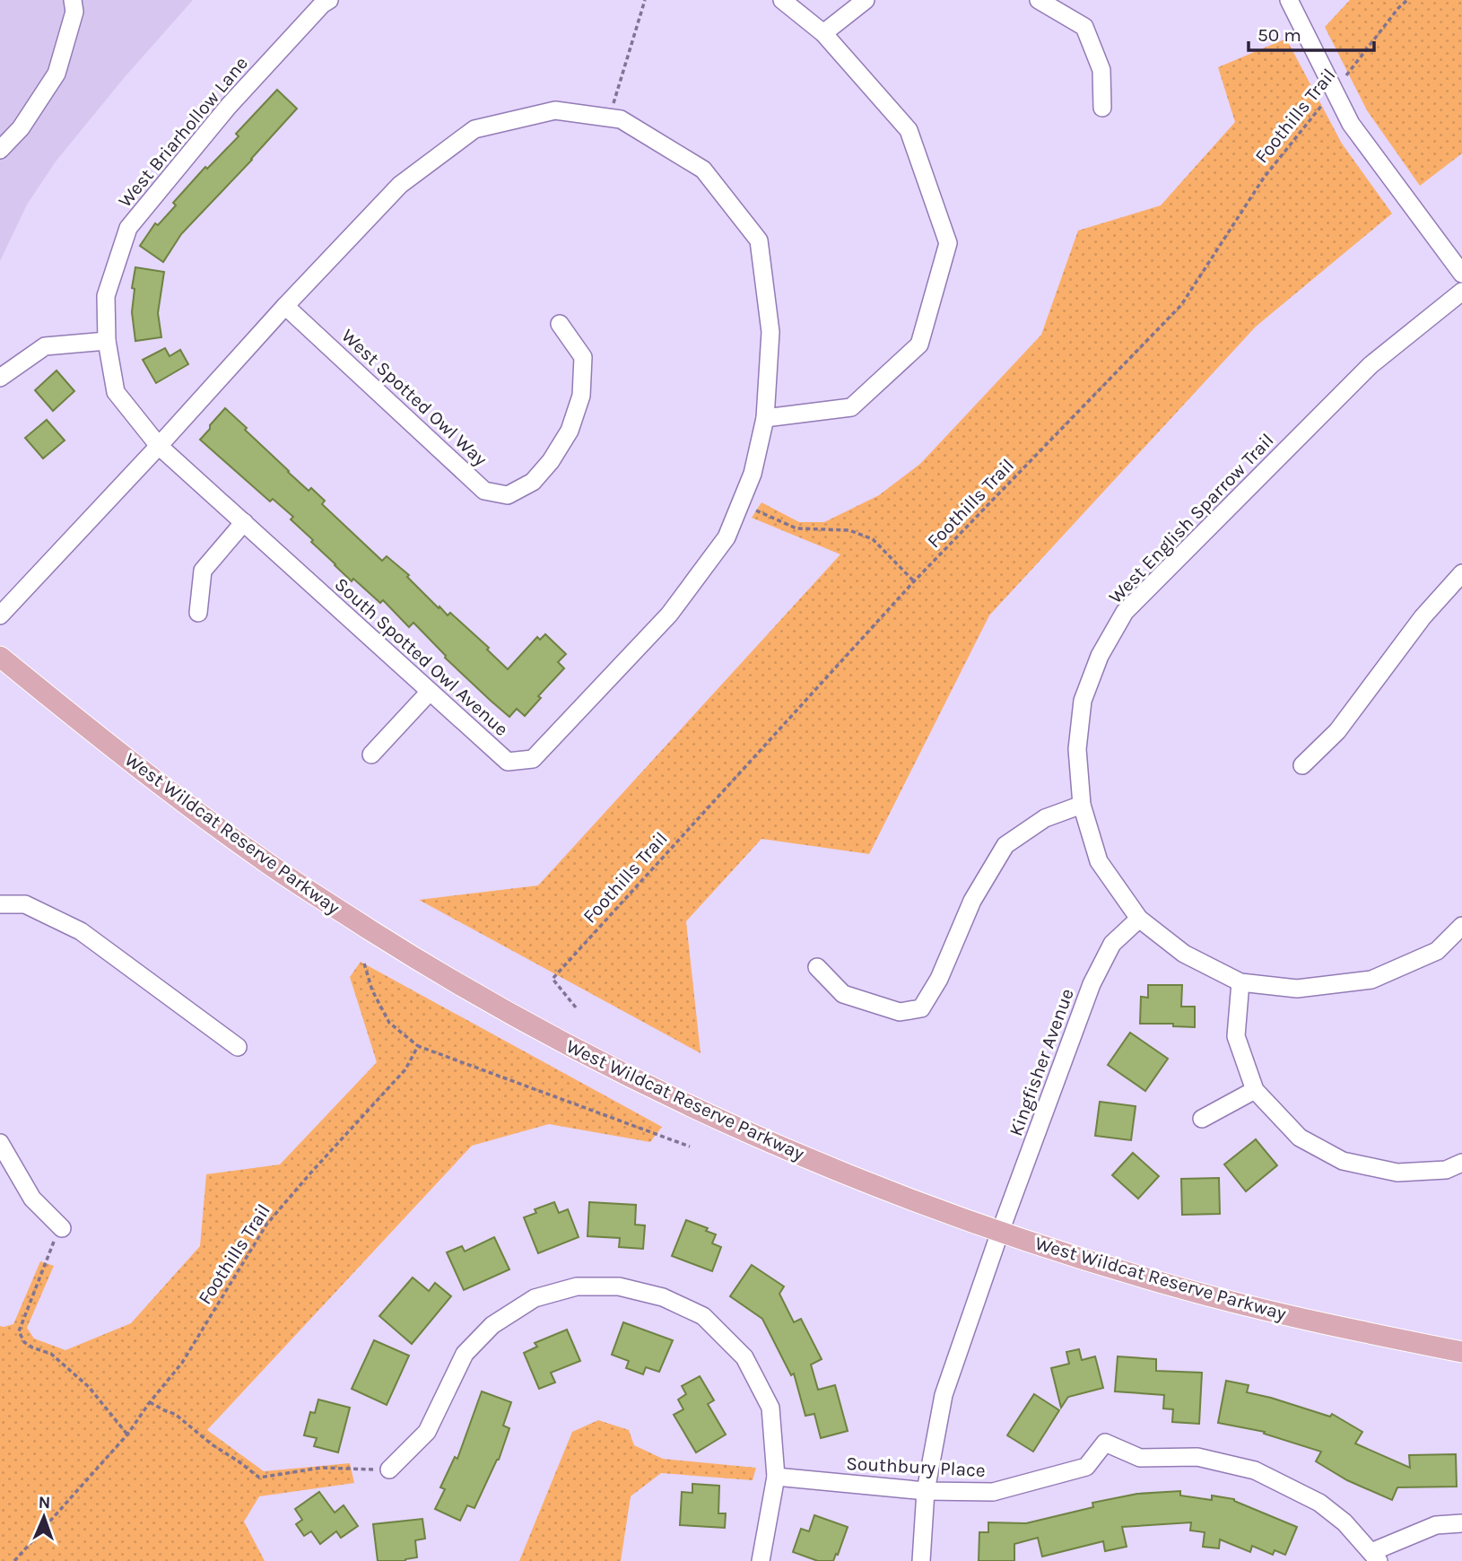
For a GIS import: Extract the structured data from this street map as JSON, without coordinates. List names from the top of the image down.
{
  "streets": {
    "main road": ["West Wildcat Reserve Parkway"],
    "street": [
      "West Briarhollow Lane",
      "West Spotted Owl Way",
      "West English Sparrow Trail",
      "South Spotted Owl Avenue",
      "Kingfisher Avenue",
      "Southbury Place"
    ],
    "path": ["Foothills Trail"]
  },
  "crossings": [
    ["West Briarhollow Lane", "South Spotted Owl Avenue"],
    ["West Spotted Owl Way", "South Spotted Owl Avenue"],
    ["West English Sparrow Trail", "Kingfisher Avenue"],
    ["West Wildcat Reserve Parkway", "Kingfisher Avenue"],
    ["Kingfisher Avenue", "Southbury Place"]
  ],
  "scale_bar": "50 m",
  "north": "top"
}
